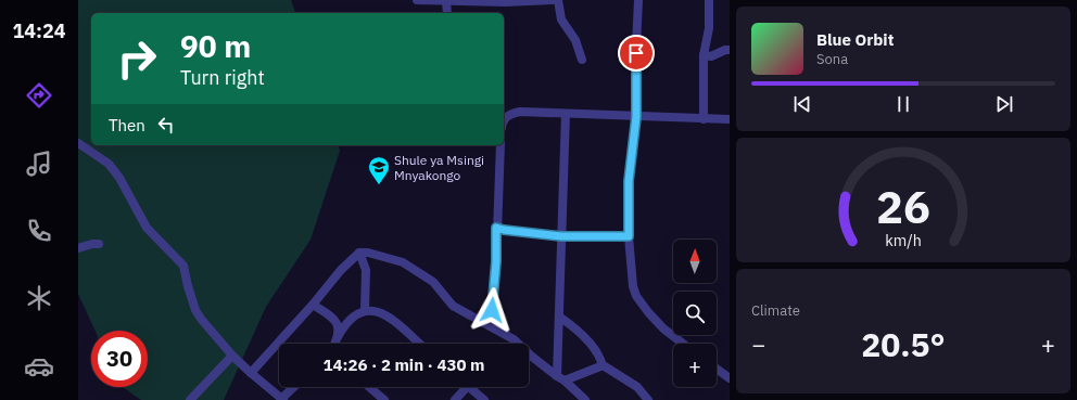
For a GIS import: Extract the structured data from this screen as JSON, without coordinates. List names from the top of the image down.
{
  "places": {
    "school or university": ["Shule ya Msingi Mnyakongo"]
  },
  "north": "top",
  "page": {
    "tabs": "14:24",
    "turn": ["90 m", "Turn right"],
    "song": ["Blue Orbit", "Sona"],
    "then": "Then",
    "map_buttons": "+",
    "tile": "Climate",
    "heat": ["−", "20.5°", "+"],
    "limit": "30",
    "trip": "14:26 · 2 min · 430 m",
    "gauge": ["26", "km/h"]
  }
}
